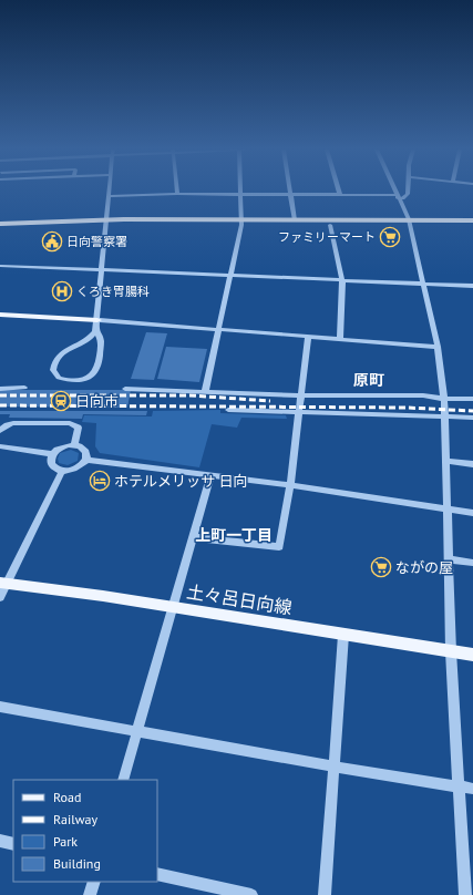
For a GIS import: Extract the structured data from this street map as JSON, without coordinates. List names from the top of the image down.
{
  "streets": {
    "main road": ["土々呂日向線"]
  },
  "districts": ["原町", "上町一丁目"],
  "places": {
    "supermarket": ["ファミリーマート", "ながの屋"],
    "public building": ["日向警察署"],
    "hospital": ["くろき胃腸科"],
    "station": ["日向市"],
    "hotel": ["ホテルメリッサ 日向"]
  },
  "legend": [
    "Road",
    "Railway",
    "Park",
    "Building"
  ]
}
